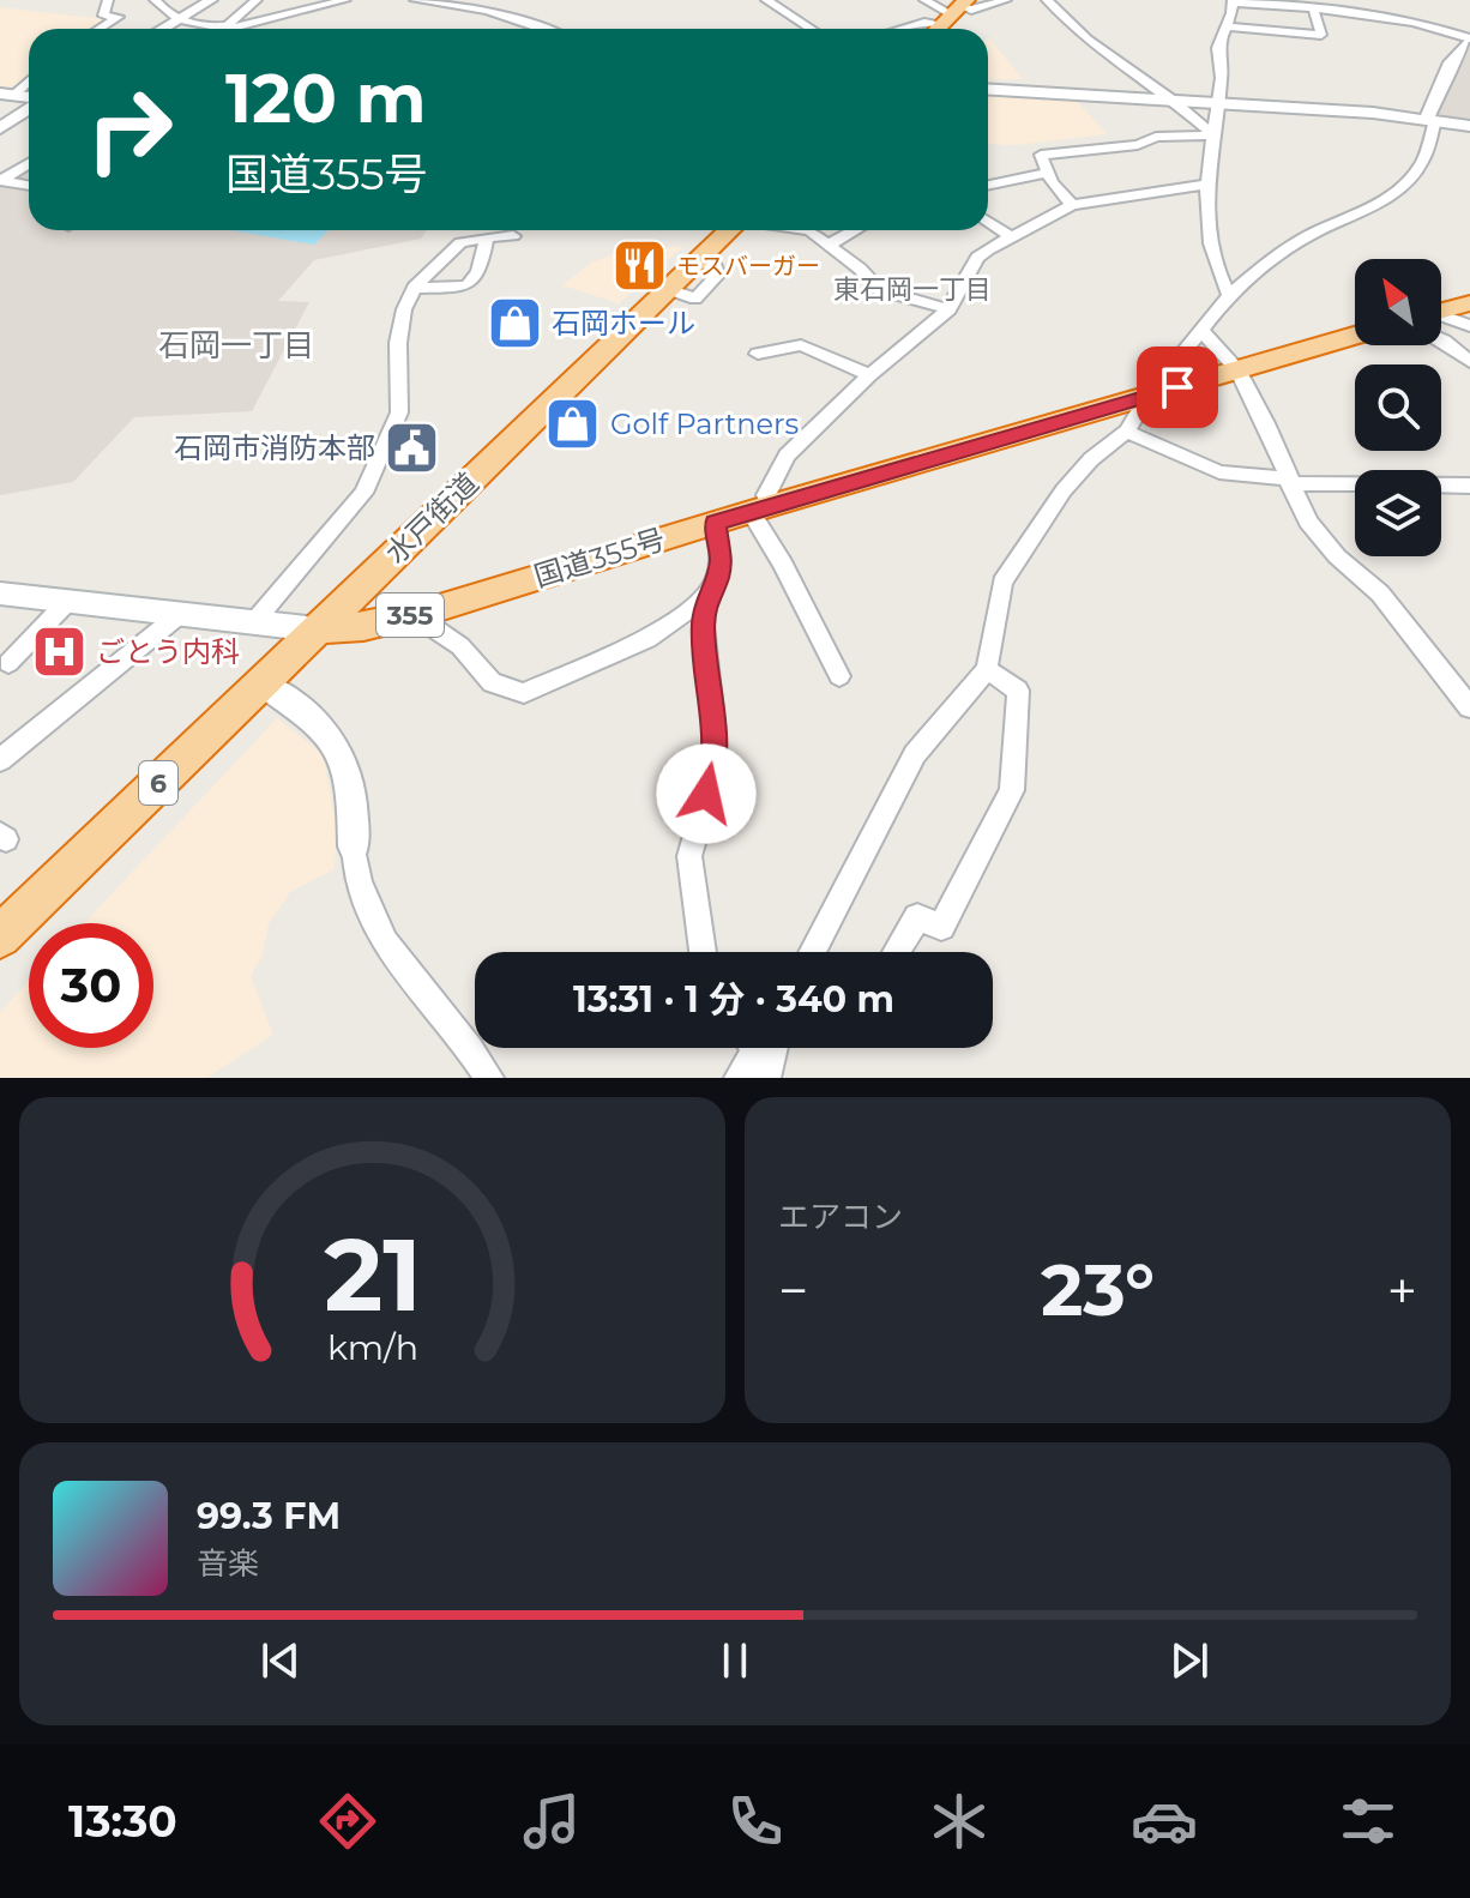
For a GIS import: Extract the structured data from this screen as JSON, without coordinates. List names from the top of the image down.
{
  "streets": {
    "highway": [
      "水戸街道",
      "国道355号",
      "355",
      "6"
    ]
  },
  "crossings": [
    ["水戸街道", "国道355号"]
  ],
  "districts": ["東石岡一丁目", "石岡一丁目"],
  "places": {
    "restaurant": ["モスバーガー"],
    "shop": ["石岡ホール", "Golf Partners"],
    "public building": ["石岡市消防本部"],
    "hospital": ["ごとう内科"]
  },
  "north": "top left",
  "page": {
    "turn": ["120 m", "国道355号"],
    "limit": "30",
    "trip": "13:31 · 1 分 · 340 m",
    "tile": "エアコン",
    "heat": ["−", "23°", "+"],
    "song": ["99.3 FM", "音楽"],
    "tabs": "13:30",
    "gauge": ["21", "km/h"]
  }
}
